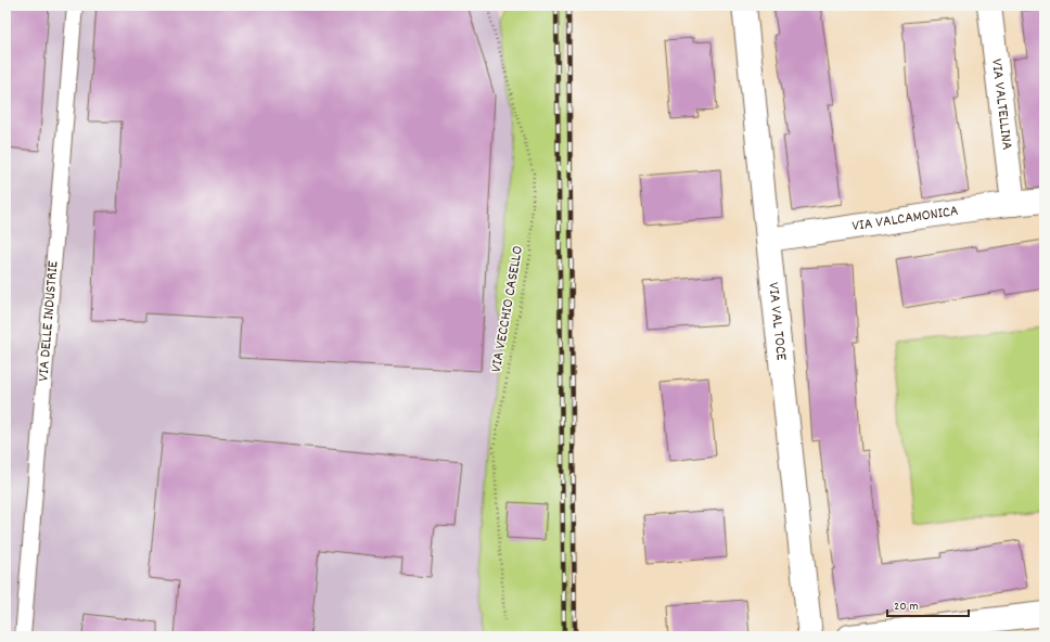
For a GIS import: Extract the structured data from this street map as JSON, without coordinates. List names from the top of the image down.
{
  "streets": {
    "street": ["VIA VALTELLINA", "VIA VALCAMONICA", "VIA VAL TOCE"],
    "lane": ["VIA DELLE INDUSTRIE"],
    "path": ["VIA VECCHIO CASELLO"]
  },
  "crossings": [
    ["VIA VALTELLINA", "VIA VALCAMONICA"],
    ["VIA VALCAMONICA", "VIA VAL TOCE"]
  ],
  "scale_bar": "20 m"
}
